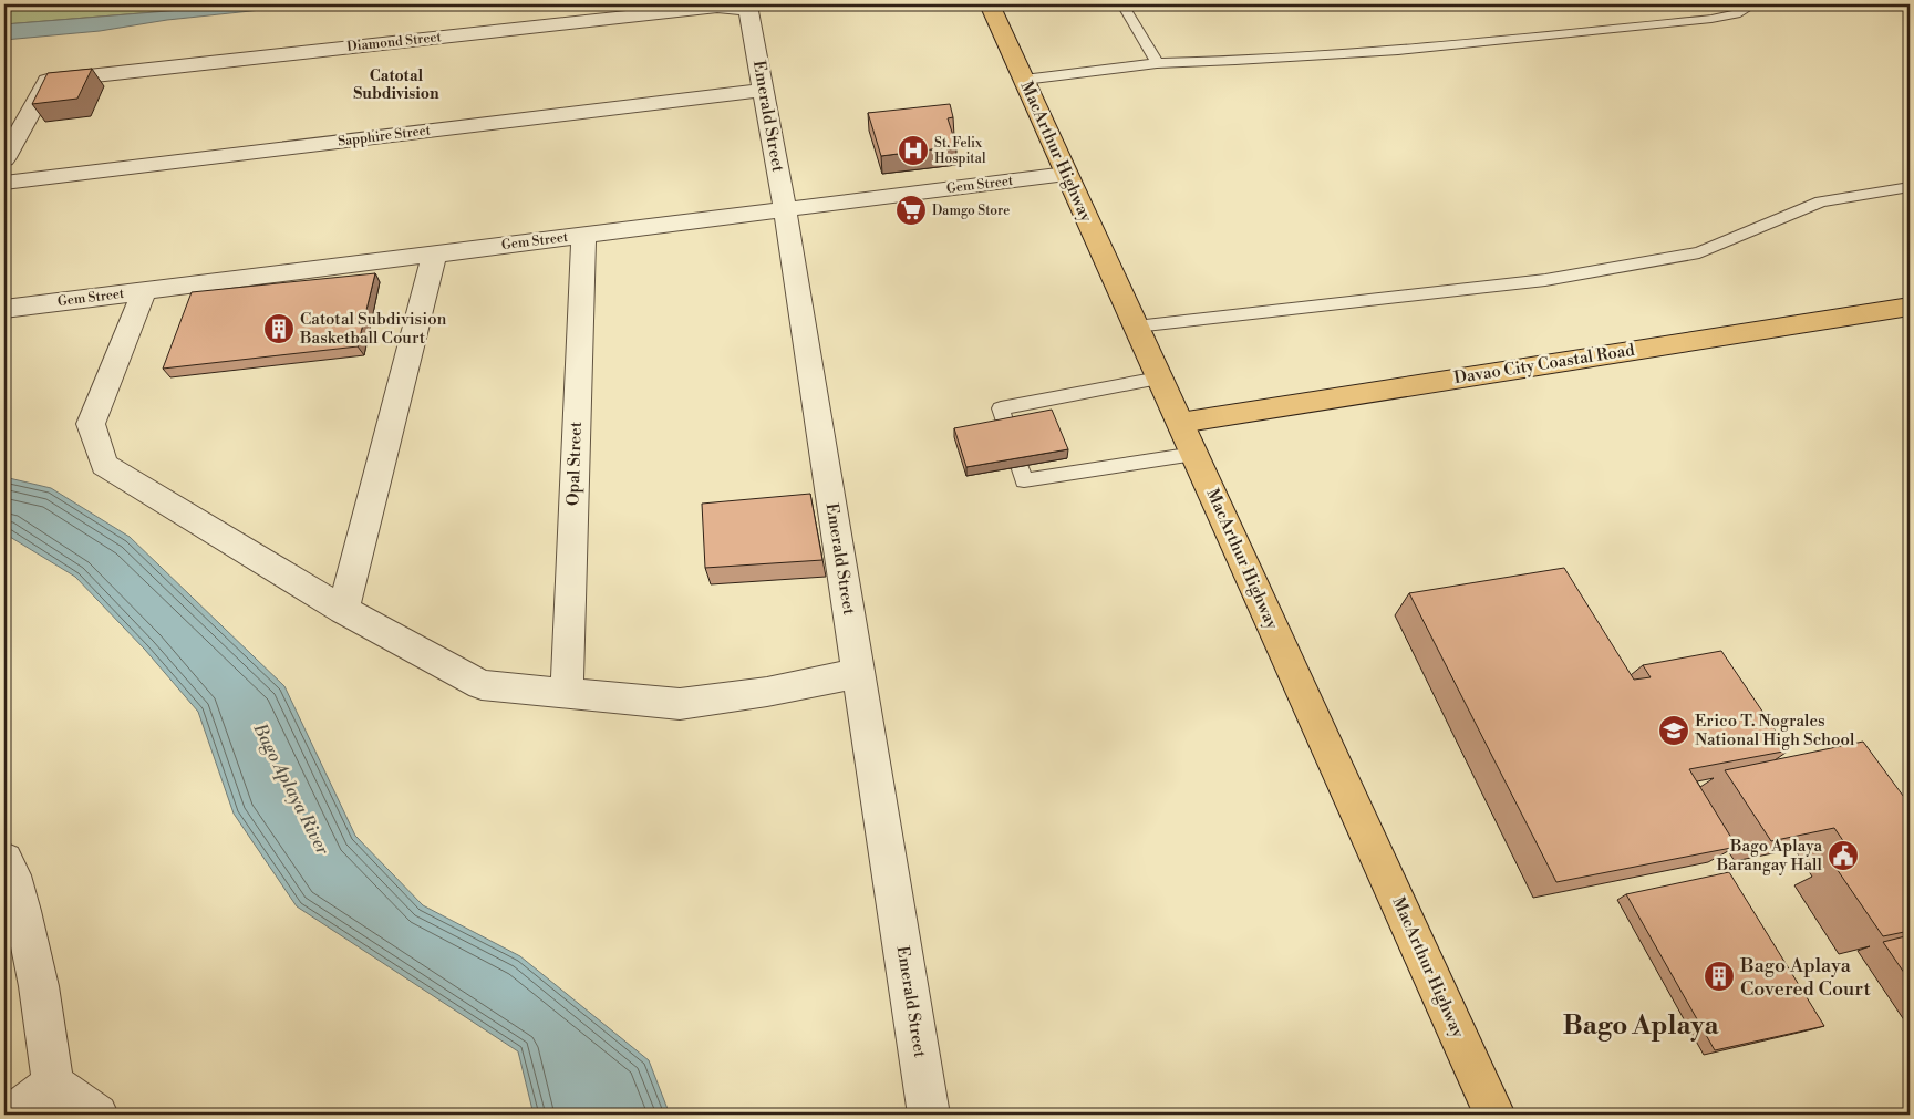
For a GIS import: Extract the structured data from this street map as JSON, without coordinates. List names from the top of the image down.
{
  "streets": {
    "main road": ["MacArthur Highway", "Davao City Coastal Road"],
    "street": [
      "Diamond Street",
      "Emerald Street",
      "Sapphire Street",
      "Gem Street",
      "Opal Street"
    ]
  },
  "crossings": [
    ["Diamond Street", "Emerald Street"],
    ["Emerald Street", "Sapphire Street"],
    ["Emerald Street", "Gem Street"],
    ["MacArthur Highway", "Gem Street"],
    ["MacArthur Highway", "Davao City Coastal Road"],
    ["Gem Street", "Opal Street"]
  ],
  "districts": ["Catotal Subdivision", "Bago Aplaya"],
  "water": ["Bago Aplaya River"],
  "places": {
    "hospital": ["St. Felix Hospital"],
    "supermarket": ["Damgo Store"],
    "building": ["Catotal Subdivision Basketball Court", "Bago Aplaya Covered Court"],
    "school or university": ["Erico T. Nograles National High School"],
    "public building": ["Bago Aplaya Barangay Hall"]
  }
}
